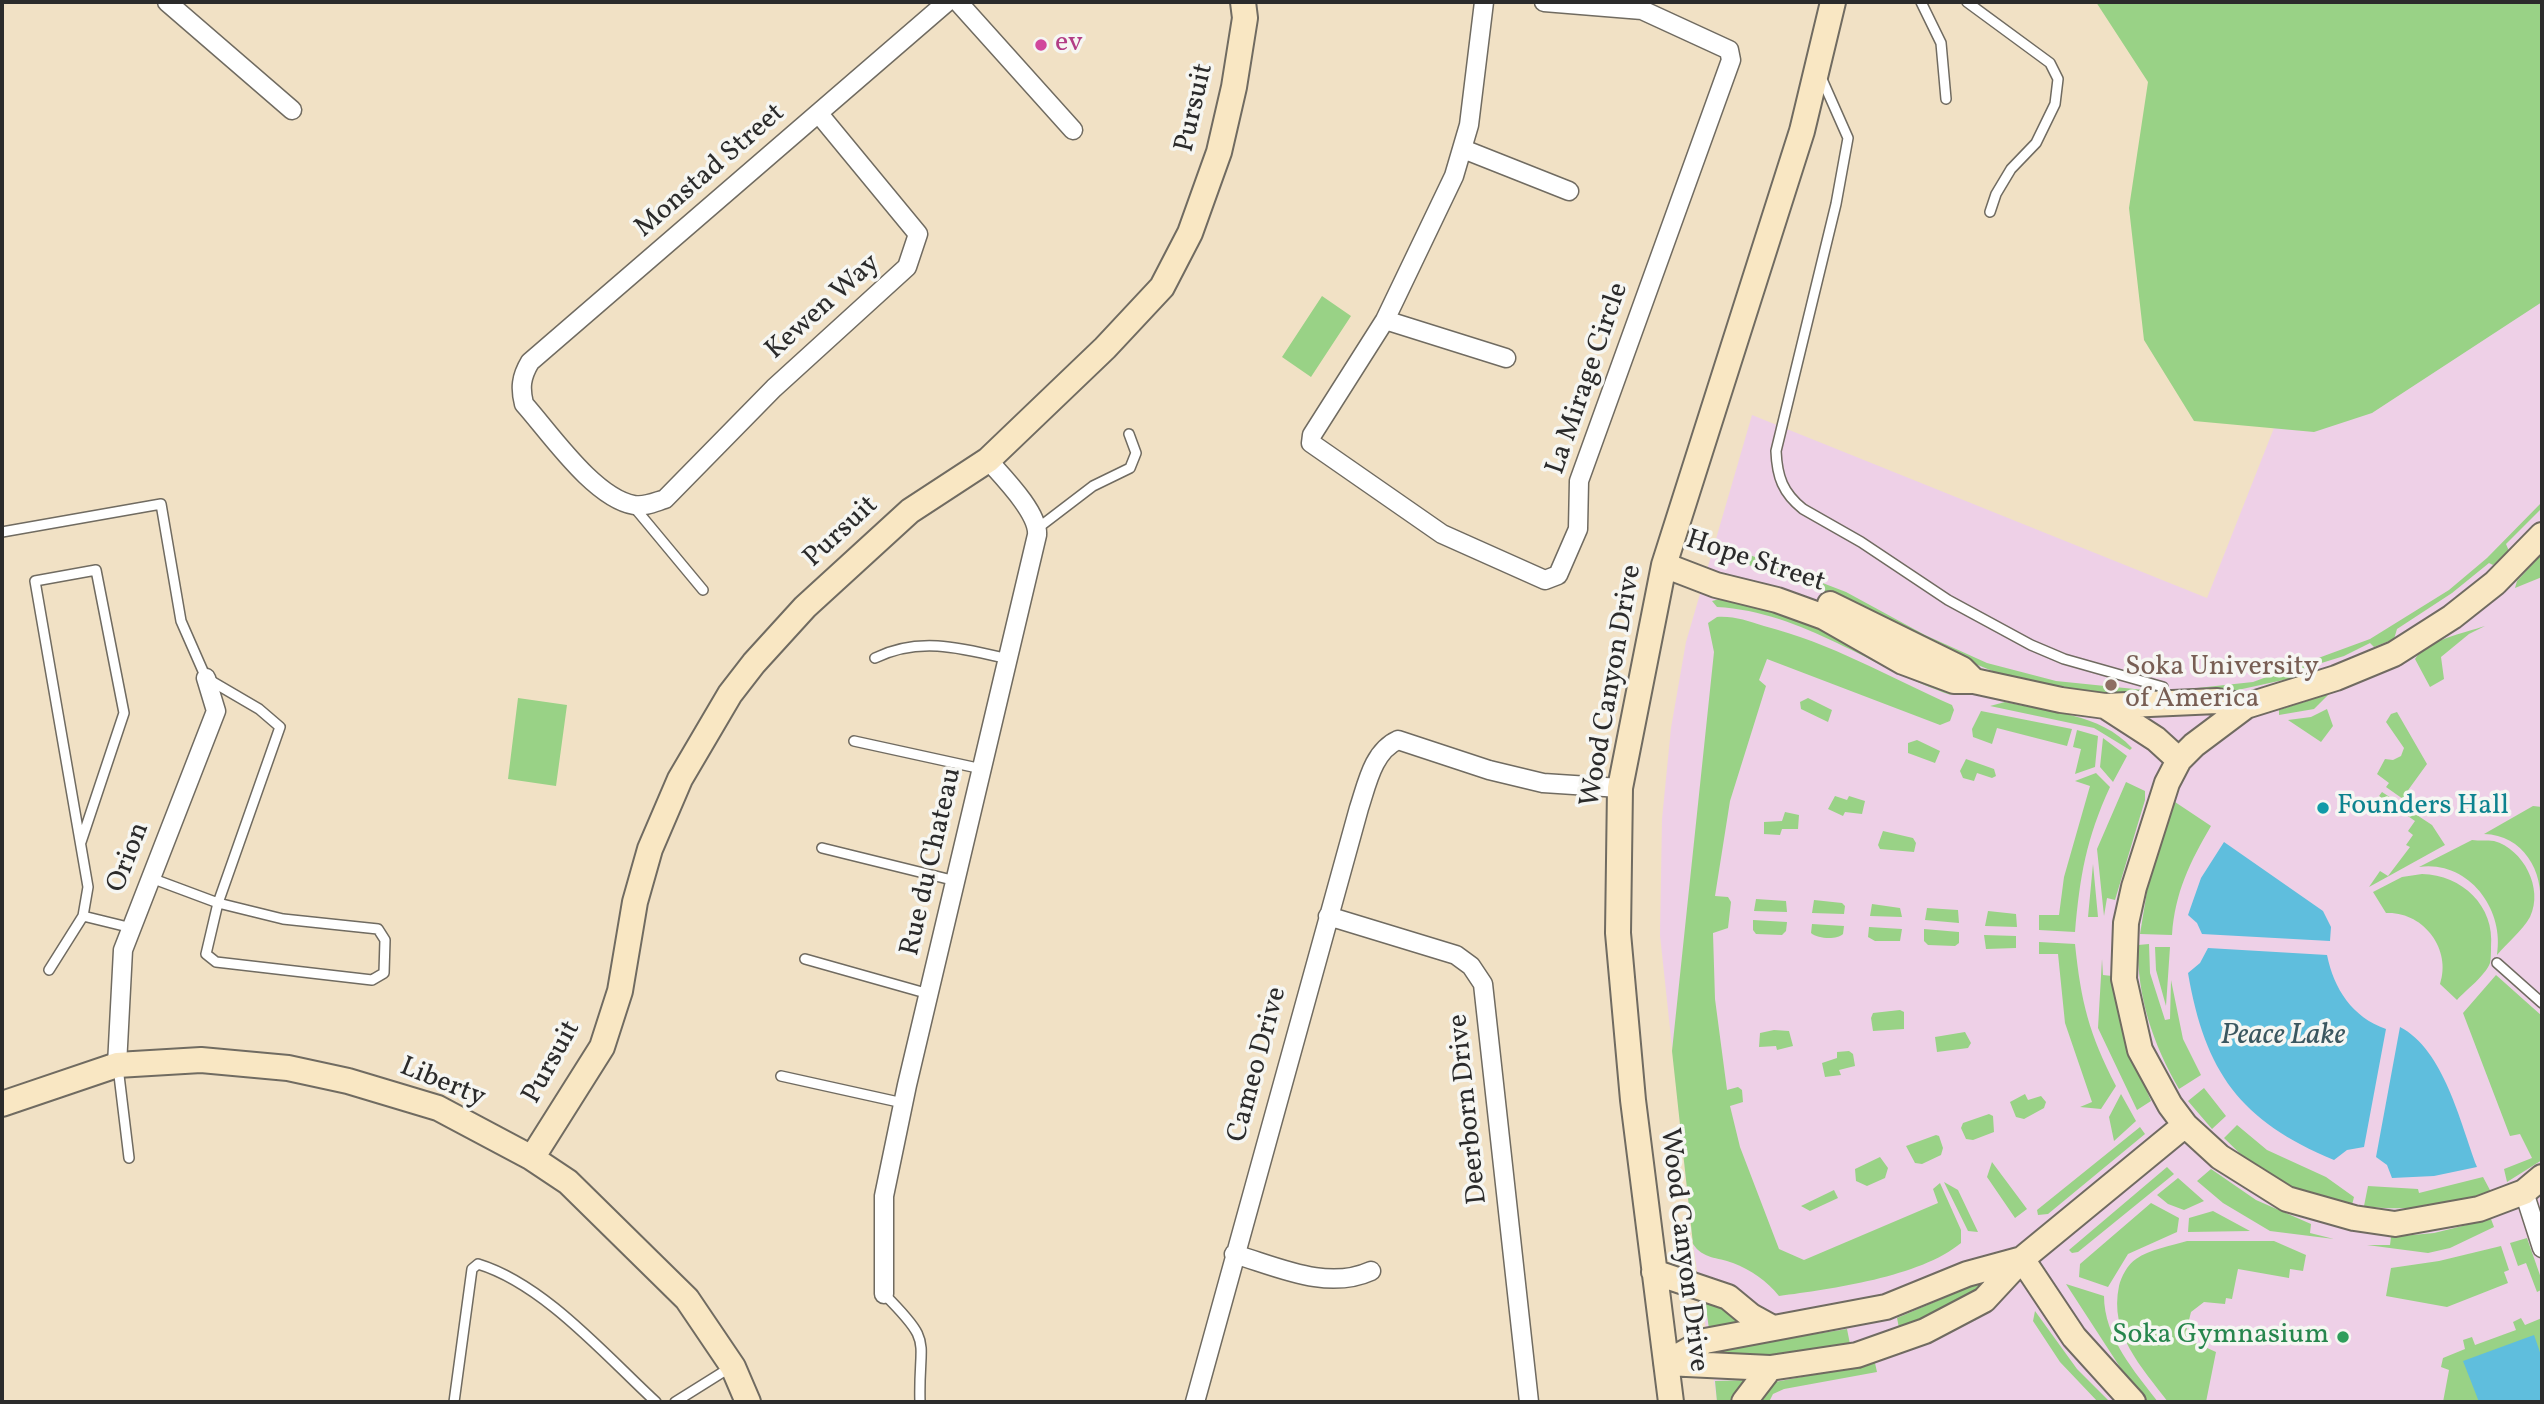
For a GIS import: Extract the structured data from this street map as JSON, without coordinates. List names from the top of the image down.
{
  "streets": {
    "street": [
      "Pursuit",
      "Monstad Street",
      "Kewen Way",
      "La Mirage Circle",
      "Hope Street",
      "Wood Canyon Drive",
      "Orion",
      "Rue du Chateau",
      "Cameo Drive",
      "Liberty",
      "Deerborn Drive"
    ]
  },
  "crossings": [
    ["Pursuit", "Liberty"],
    ["Monstad Street", "Kewen Way"],
    ["Hope Street", "Wood Canyon Drive"],
    ["Wood Canyon Drive", "Cameo Drive"],
    ["Orion", "Liberty"],
    ["Cameo Drive", "Deerborn Drive"]
  ],
  "water": ["Peace Lake"],
  "places": [
    "ev",
    "Soka University of America",
    "Founders Hall",
    "Soka Gymnasium"
  ]
}
